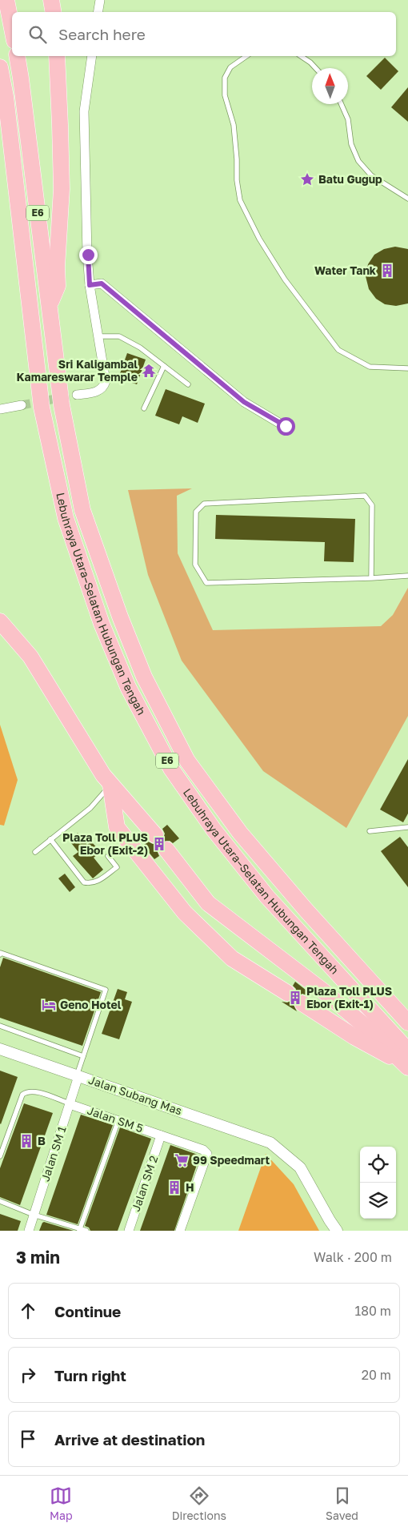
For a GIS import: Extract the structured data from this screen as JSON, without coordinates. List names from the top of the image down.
{
  "streets": {
    "highway": ["E6", "Lebuhraya Utara–Selatan Hubungan Tengah"],
    "street": [
      "Jalan Subang Mas",
      "Jalan SM 5",
      "Jalan SM 1",
      "Jalan SM 2"
    ]
  },
  "crossings": [
    ["Jalan Subang Mas", "Jalan SM 1"],
    ["Jalan SM 5", "Jalan SM 1"],
    ["Jalan SM 5", "Jalan SM 2"]
  ],
  "places": {
    "place": ["Batu Gugup"],
    "building": [
      "Water Tank",
      "Plaza Toll PLUS Ebor (Exit-2)",
      "Plaza Toll PLUS Ebor (Exit-1)",
      "B",
      "H"
    ],
    "temple": ["Sri Kaligambal Kamareswarar Temple"],
    "hotel": ["Geno Hotel"],
    "supermarket": ["99 Speedmart"]
  },
  "north": "top",
  "page": {
    "search": "Search here",
    "heading": ["3 min", "Walk · 200 m"],
    "list": [
      ["Continue", "180 m"],
      ["Turn right", "20 m"],
      "Arrive at destination"
    ],
    "nav": ["Map", "Directions", "Saved"]
  }
}
